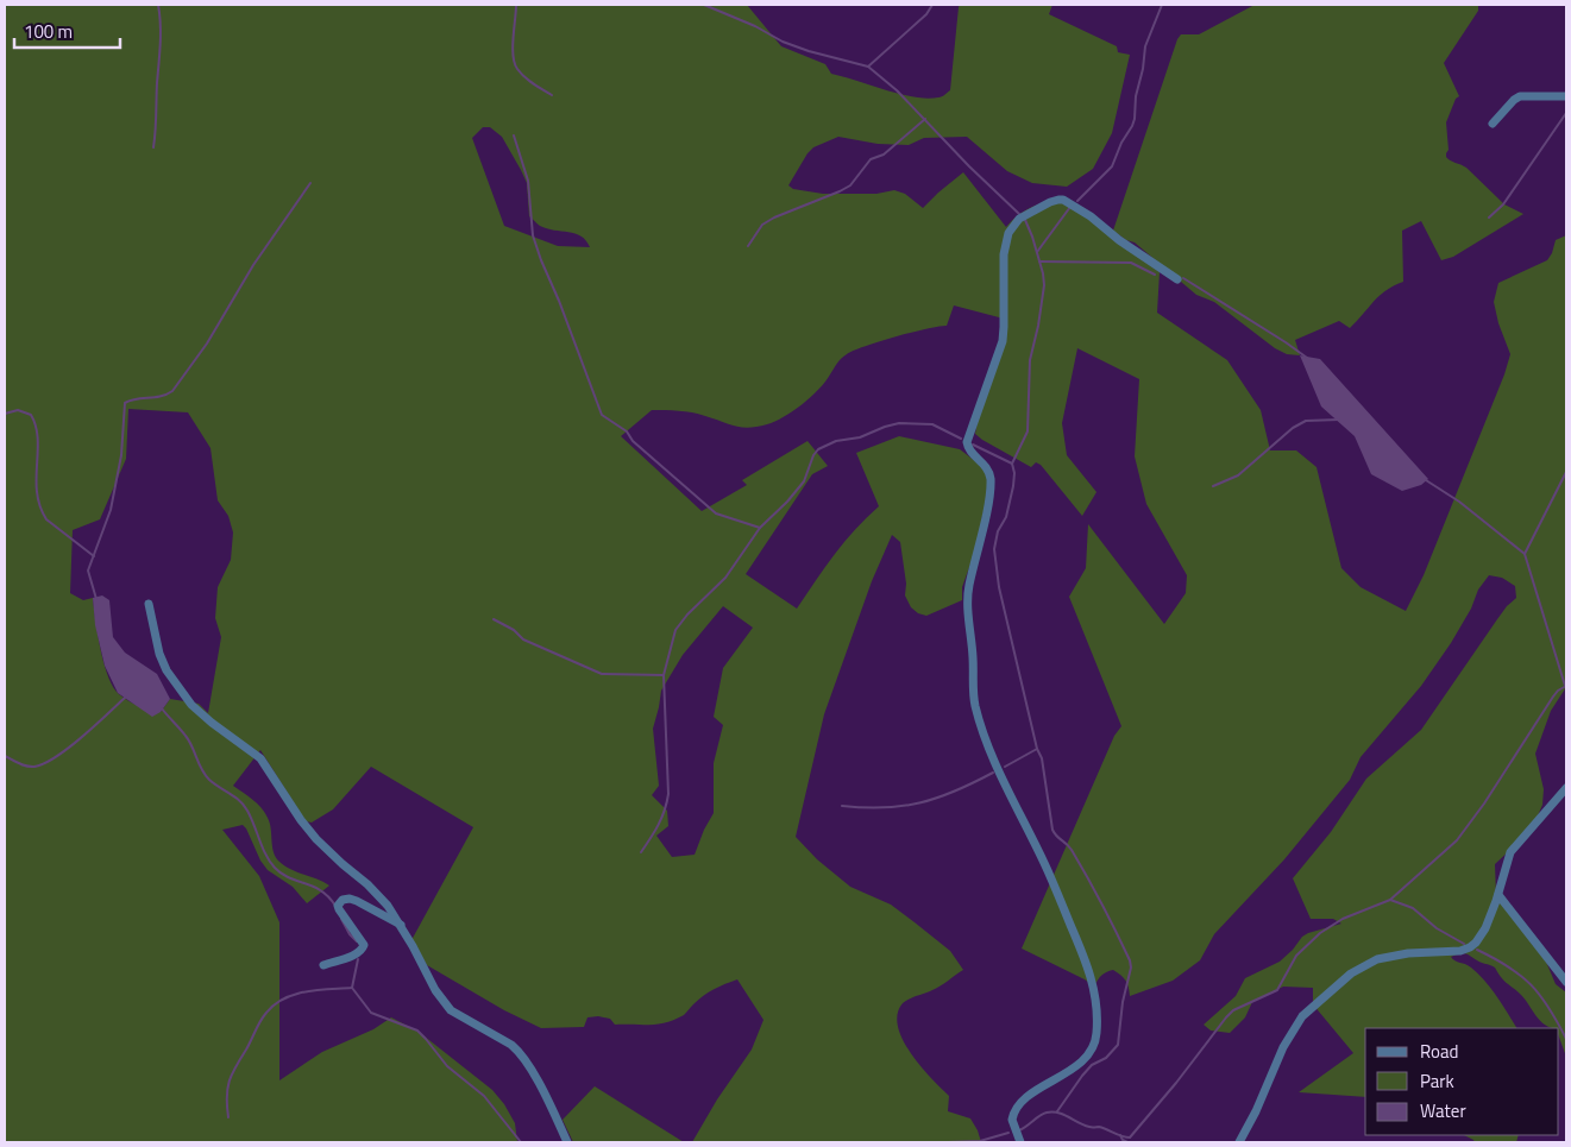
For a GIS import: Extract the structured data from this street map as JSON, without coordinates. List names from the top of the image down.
{
  "legend": ["Road", "Park", "Water"],
  "scale_bar": "100 m"
}
